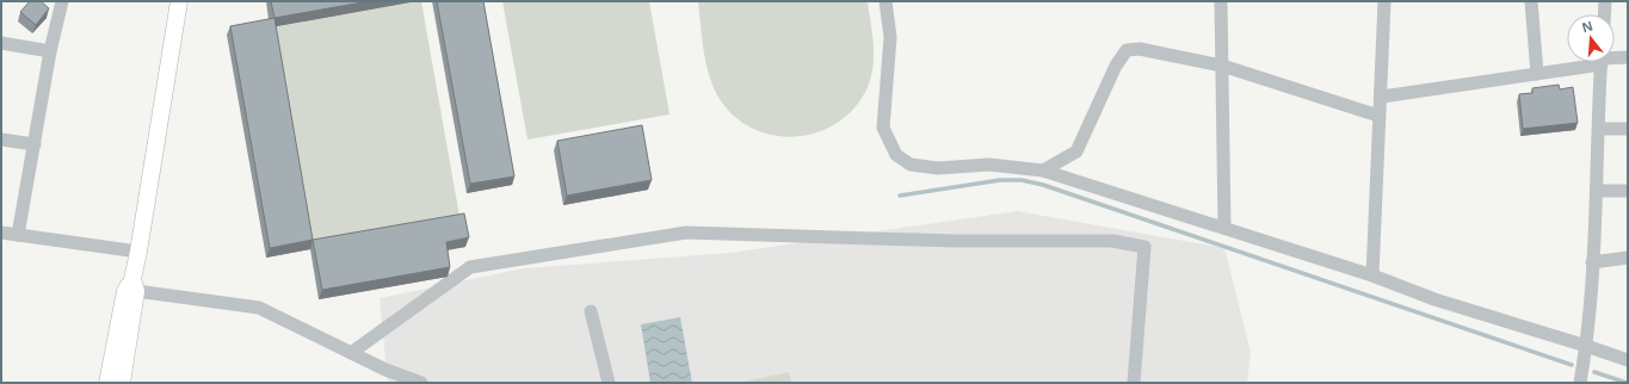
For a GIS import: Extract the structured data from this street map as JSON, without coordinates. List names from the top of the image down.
{
  "north": "top"
}
